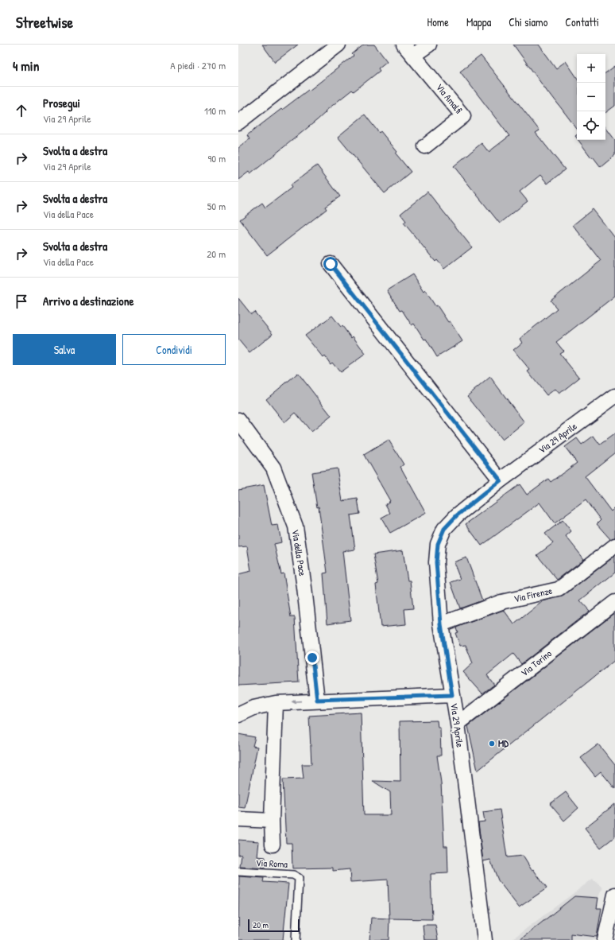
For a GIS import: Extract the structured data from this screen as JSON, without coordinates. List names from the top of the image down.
{
  "streets": {
    "street": [
      "Via Amalfi",
      "Via 29 Aprile",
      "Via della Pace",
      "Via Firenze",
      "Via Torino"
    ],
    "lane": ["Via Roma"]
  },
  "crossings": [
    ["Via 29 Aprile", "Via Firenze"],
    ["Via 29 Aprile", "Via Torino"]
  ],
  "places": ["MD"],
  "scale_bar": "20 m",
  "page": {
    "header": "Streetwise",
    "nav": [
      "Home",
      "Mappa",
      "Chi siamo",
      "Contatti"
    ],
    "heading": ["4 min", "A piedi · 270 m"],
    "map_buttons": ["+", "−"],
    "list": [
      ["Prosegui", "Via 29 Aprile", "110 m"],
      ["Svolta a destra", "Via 29 Aprile", "90 m"],
      ["Svolta a destra", "Via della Pace", "50 m"],
      ["Svolta a destra", "Via della Pace", "20 m"],
      "Arrivo a destinazione"
    ],
    "buttons": ["Salva", "Condividi"],
    "scale": "20 m"
  }
}
